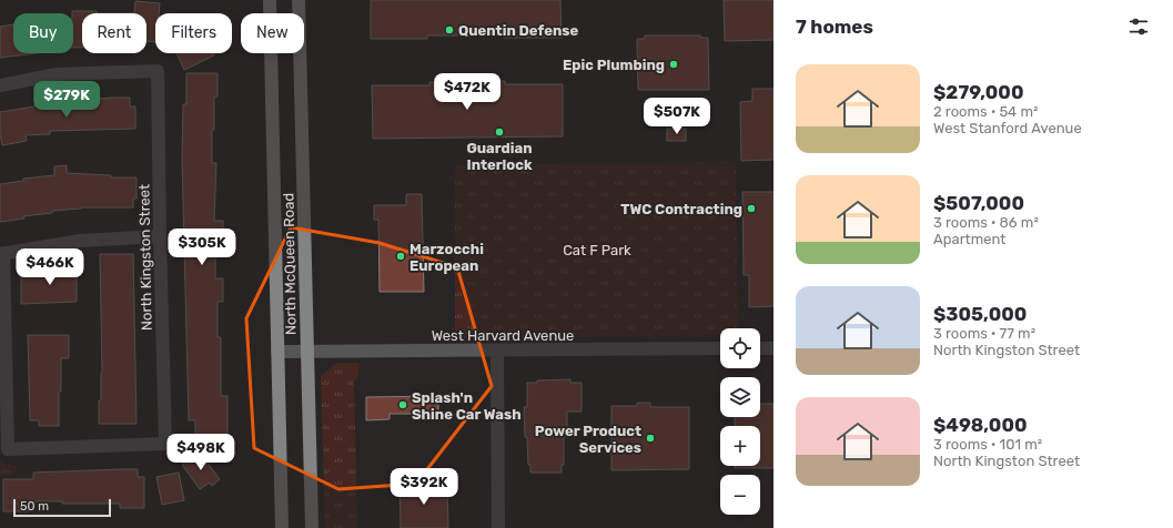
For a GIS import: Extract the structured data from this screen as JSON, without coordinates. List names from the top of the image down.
{
  "streets": {
    "main road": ["North McQueen Road"],
    "street": ["North Kingston Street", "West Harvard Avenue"]
  },
  "crossings": [
    ["North McQueen Road", "West Harvard Avenue"]
  ],
  "parks": ["Cat F Park"],
  "places": [
    "Quentin Defense",
    "Epic Plumbing",
    "Guardian Interlock",
    "TWC Contracting",
    "Marzocchi European",
    "Splash'n Shine Car Wash",
    "Power Product Services"
  ],
  "scale_bar": "50 m",
  "page": {
    "heading": "7 homes",
    "chip": [
      "Buy",
      "Rent",
      "Filters",
      "New"
    ],
    "list": [
      {
        "name": "$279,000",
        "note": "2 rooms · 54 m² · West Stanford Avenue"
      },
      {
        "name": "$507,000",
        "note": "3 rooms · 86 m² · Apartment"
      },
      {
        "name": "$305,000",
        "note": "3 rooms · 77 m² · North Kingston Street"
      },
      {
        "name": "$498,000",
        "note": "3 rooms · 101 m² · North Kingston Street"
      }
    ],
    "price": [
      "$472K",
      "$279K",
      "$507K",
      "$305K",
      "$466K",
      "$498K",
      "$392K"
    ],
    "map_buttons": ["+", "−"],
    "scale": "50 m"
  }
}
